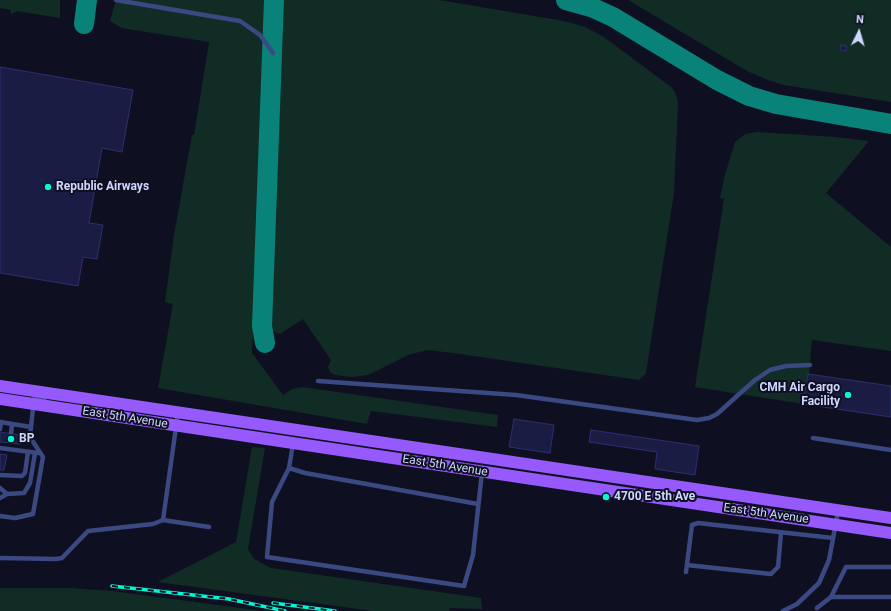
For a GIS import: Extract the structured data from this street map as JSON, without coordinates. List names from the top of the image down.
{
  "streets": {
    "main road": ["East 5th Avenue"]
  },
  "places": [
    "Republic Airways",
    "CMH Air Cargo Facility",
    "BP",
    "4700 E 5th Ave"
  ],
  "north": "top"
}
